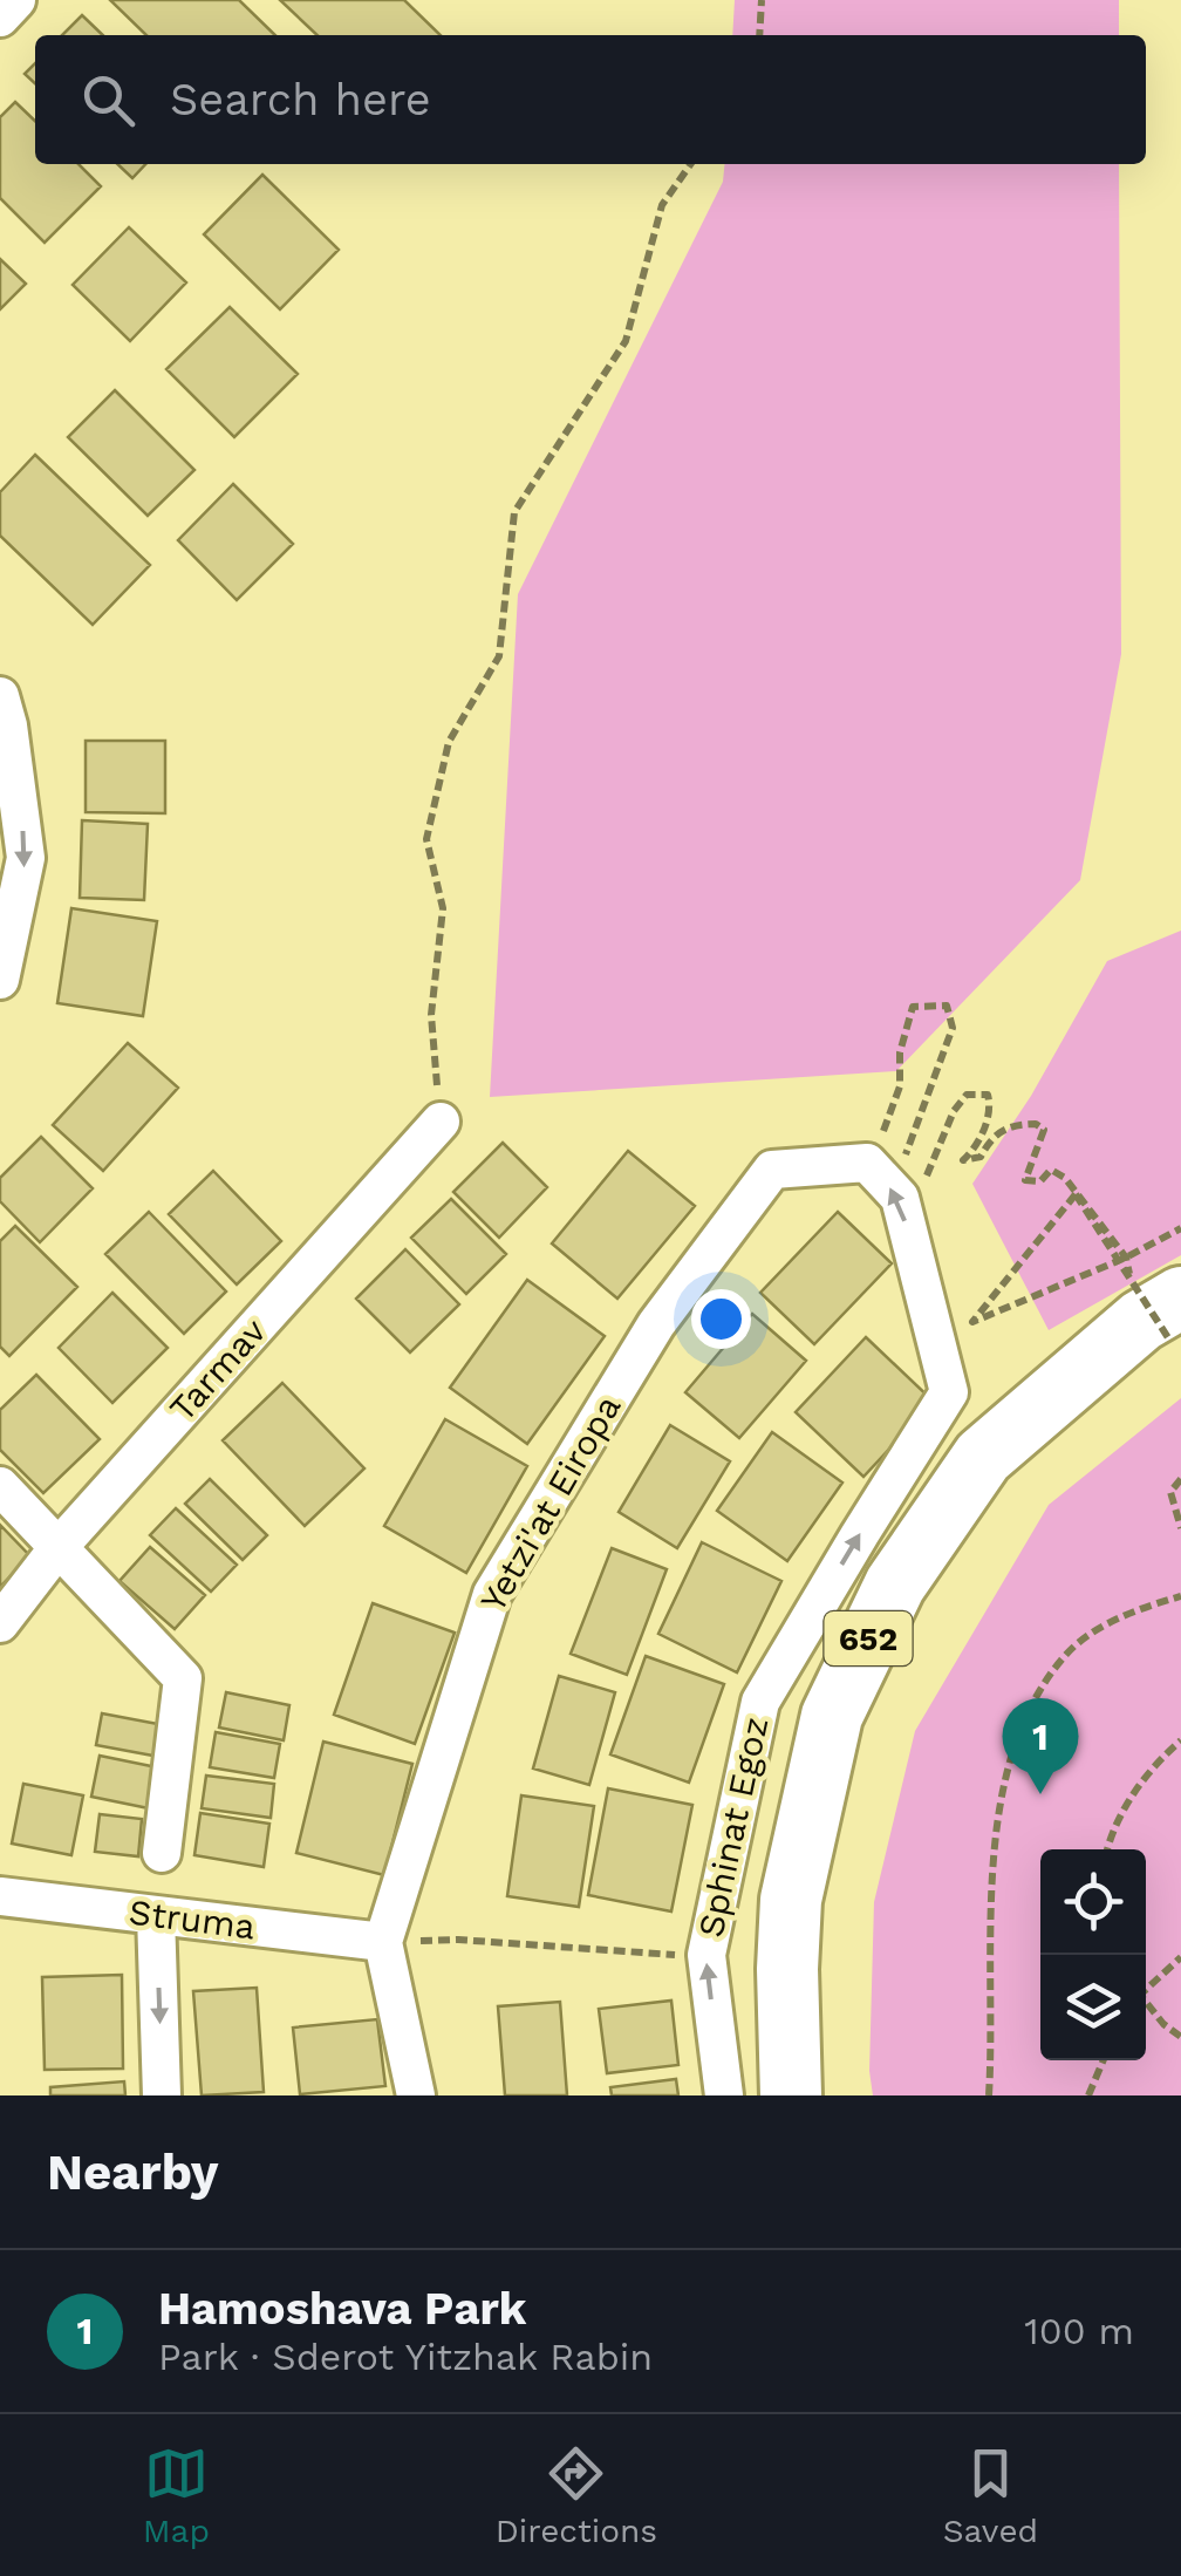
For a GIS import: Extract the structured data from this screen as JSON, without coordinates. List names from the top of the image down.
{
  "streets": {
    "main road": ["652"],
    "street": [
      "Tarmav",
      "Yetzi'at Eiropa",
      "Sphinat Egoz",
      "Struma"
    ]
  },
  "crossings": [
    ["Yetzi'at Eiropa", "Sphinat Egoz"],
    ["Yetzi'at Eiropa", "Struma"]
  ],
  "one_way": ["Sphinat Egoz"],
  "page": {
    "search": "Search here",
    "pins": "1",
    "heading": "Nearby",
    "list": [
      {
        "mark": "1",
        "name": "Hamoshava Park",
        "note": "Park · Sderot Yitzhak Rabin",
        "value": "100 m"
      }
    ],
    "nav": ["Map", "Directions", "Saved"]
  }
}
